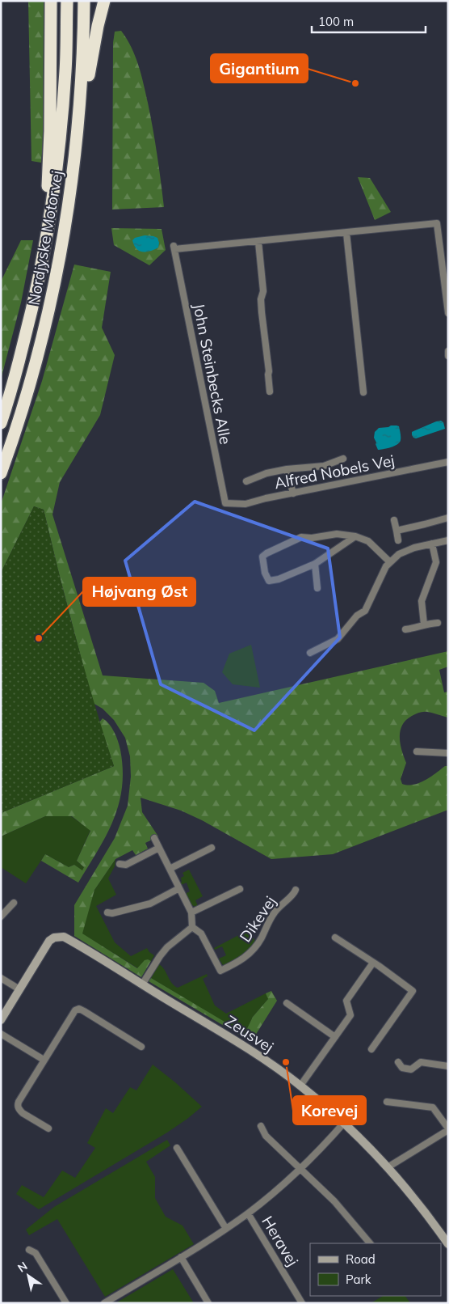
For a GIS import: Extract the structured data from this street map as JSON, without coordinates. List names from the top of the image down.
{
  "streets": {
    "highway": ["Nordjyske Motorvej"],
    "street": [
      "John Steinbecks Alle",
      "Alfred Nobels Vej",
      "Dikevej",
      "Zeusvej",
      "Heravej"
    ]
  },
  "crossings": [
    ["John Steinbecks Alle", "Alfred Nobels Vej"],
    ["Zeusvej", "Heravej"]
  ],
  "places": ["Gigantium", "Højvang Øst", "Korevej"],
  "legend": ["Road", "Park"],
  "scale_bar": "100 m",
  "north": "top left"
}
